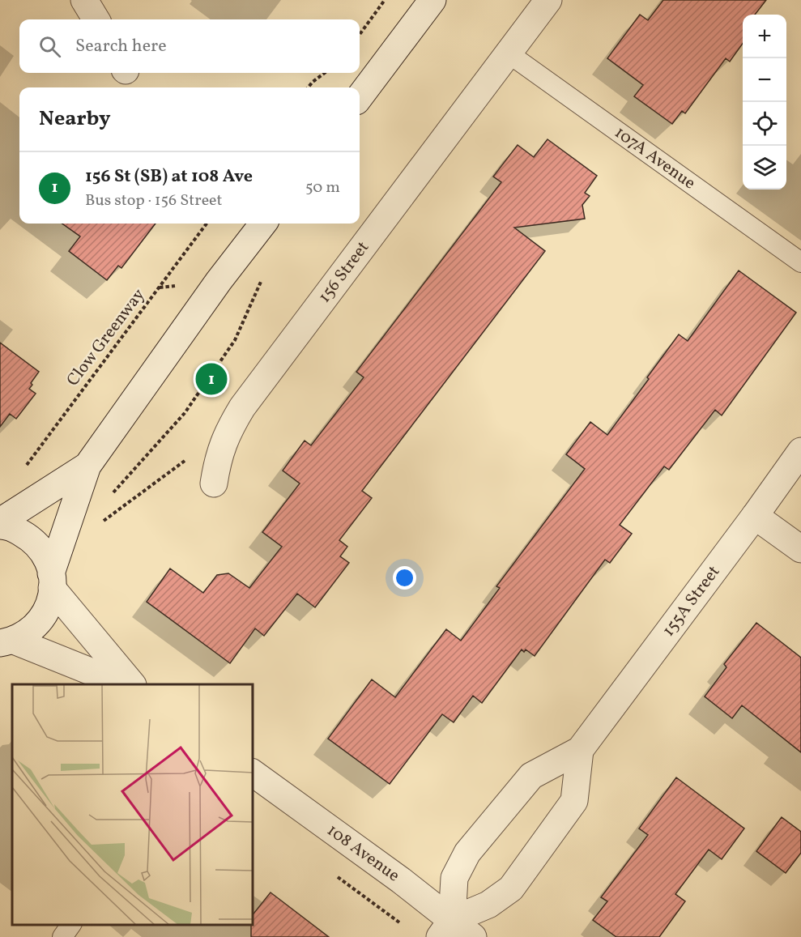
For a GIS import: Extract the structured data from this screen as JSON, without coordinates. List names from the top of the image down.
{
  "streets": {
    "street": ["156 Street", "155A Street", "108 Avenue"],
    "lane": ["107A Avenue"],
    "path": ["Clow Greenway"]
  },
  "crossings": [
    ["107A Avenue", "156 Street"],
    ["155A Street", "108 Avenue"]
  ],
  "page": {
    "map_buttons": ["+", "−"],
    "search": "Search here",
    "heading": "Nearby",
    "list": [
      {
        "mark": "1",
        "name": "156 St (SB) at 108 Ave",
        "note": "Bus stop · 156 Street",
        "value": "50 m"
      }
    ],
    "pins": "1"
  }
}
